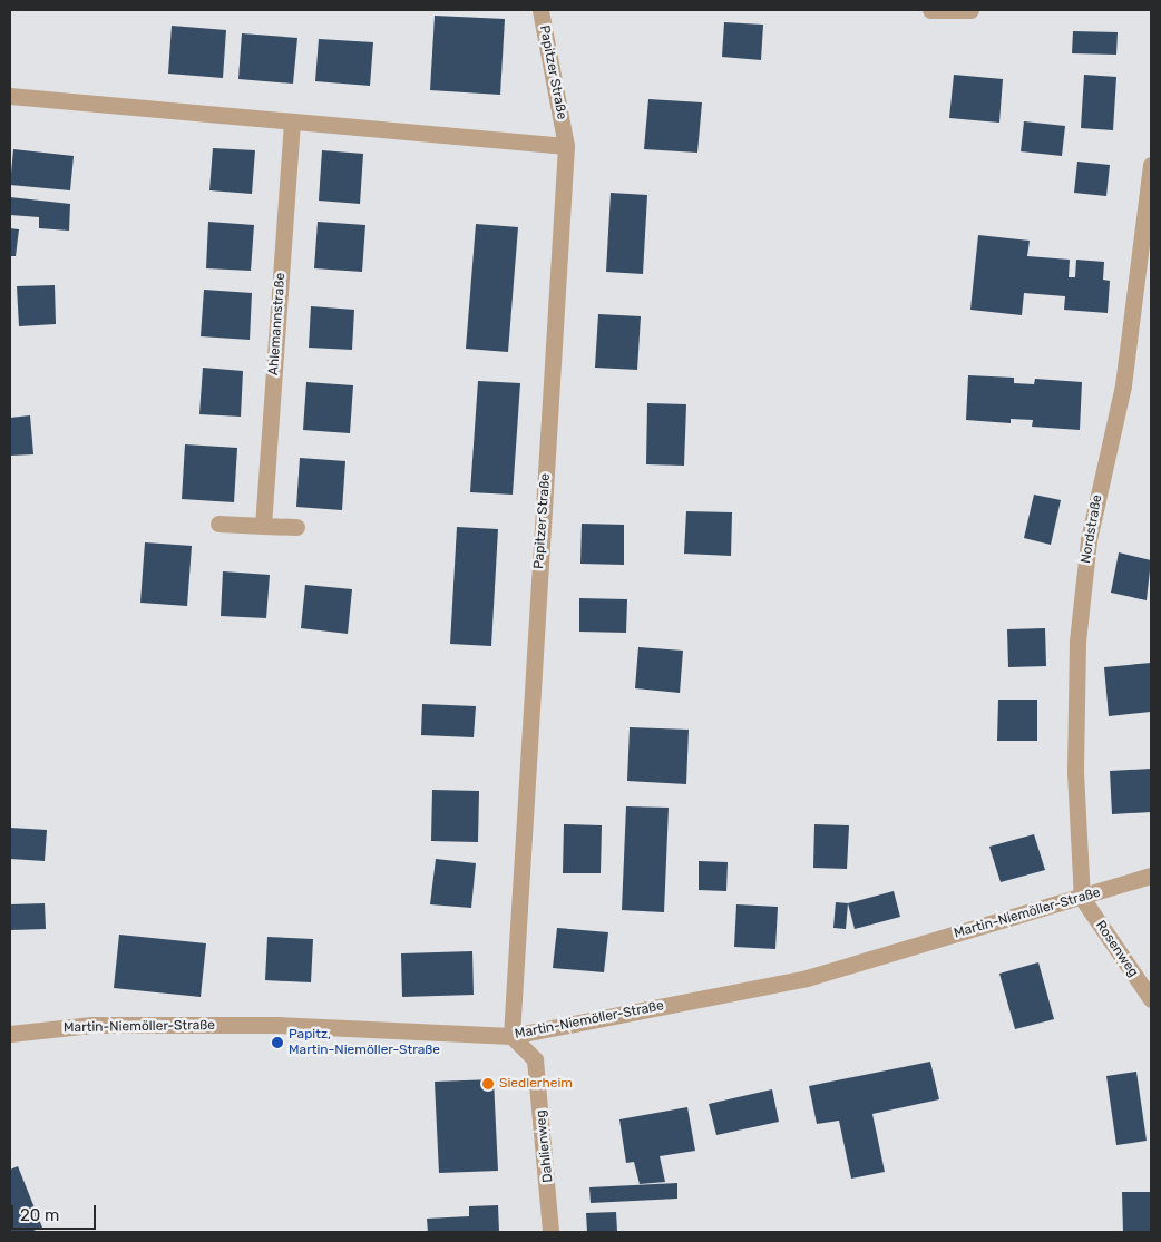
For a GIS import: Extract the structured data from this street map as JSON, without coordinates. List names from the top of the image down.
{
  "streets": {
    "street": [
      "Papitzer Straße",
      "Ahlemannstraße",
      "Nordstraße",
      "Martin-Niemöller-Straße",
      "Rosenweg",
      "Dahlienweg"
    ]
  },
  "crossings": [
    ["Papitzer Straße", "Martin-Niemöller-Straße"],
    ["Papitzer Straße", "Dahlienweg"],
    ["Nordstraße", "Martin-Niemöller-Straße"],
    ["Nordstraße", "Rosenweg"],
    ["Martin-Niemöller-Straße", "Rosenweg"],
    ["Martin-Niemöller-Straße", "Dahlienweg"]
  ],
  "places": ["Papitz, Martin-Niemöller-Straße", "Siedlerheim"],
  "scale_bar": "20 m"
}
